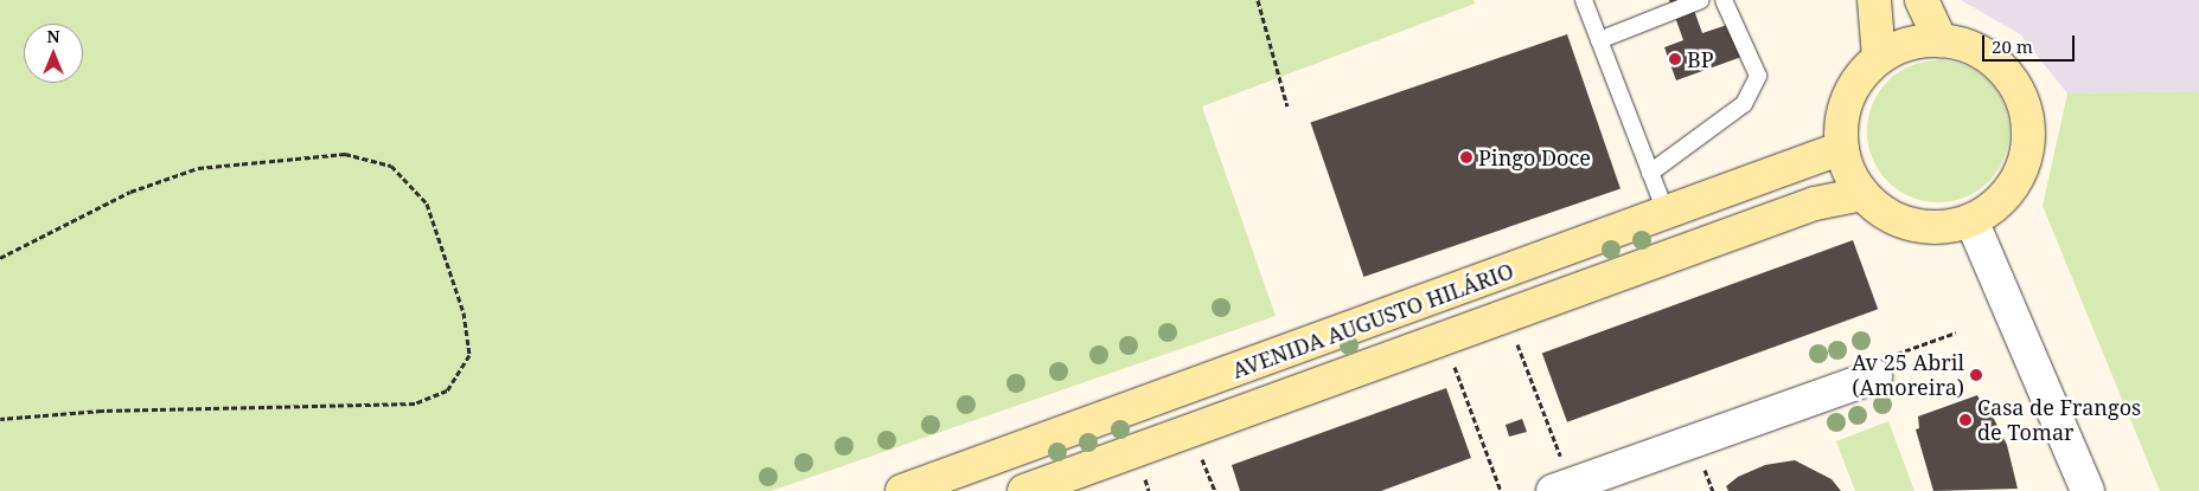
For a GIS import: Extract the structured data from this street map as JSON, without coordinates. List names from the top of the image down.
{
  "streets": {
    "main road": ["AVENIDA AUGUSTO HILÁRIO"]
  },
  "places": [
    "BP",
    "Pingo Doce",
    "Av 25 Abril (Amoreira)",
    "Casa de Frangos de Tomar"
  ],
  "scale_bar": "20 m",
  "north": "top"
}
